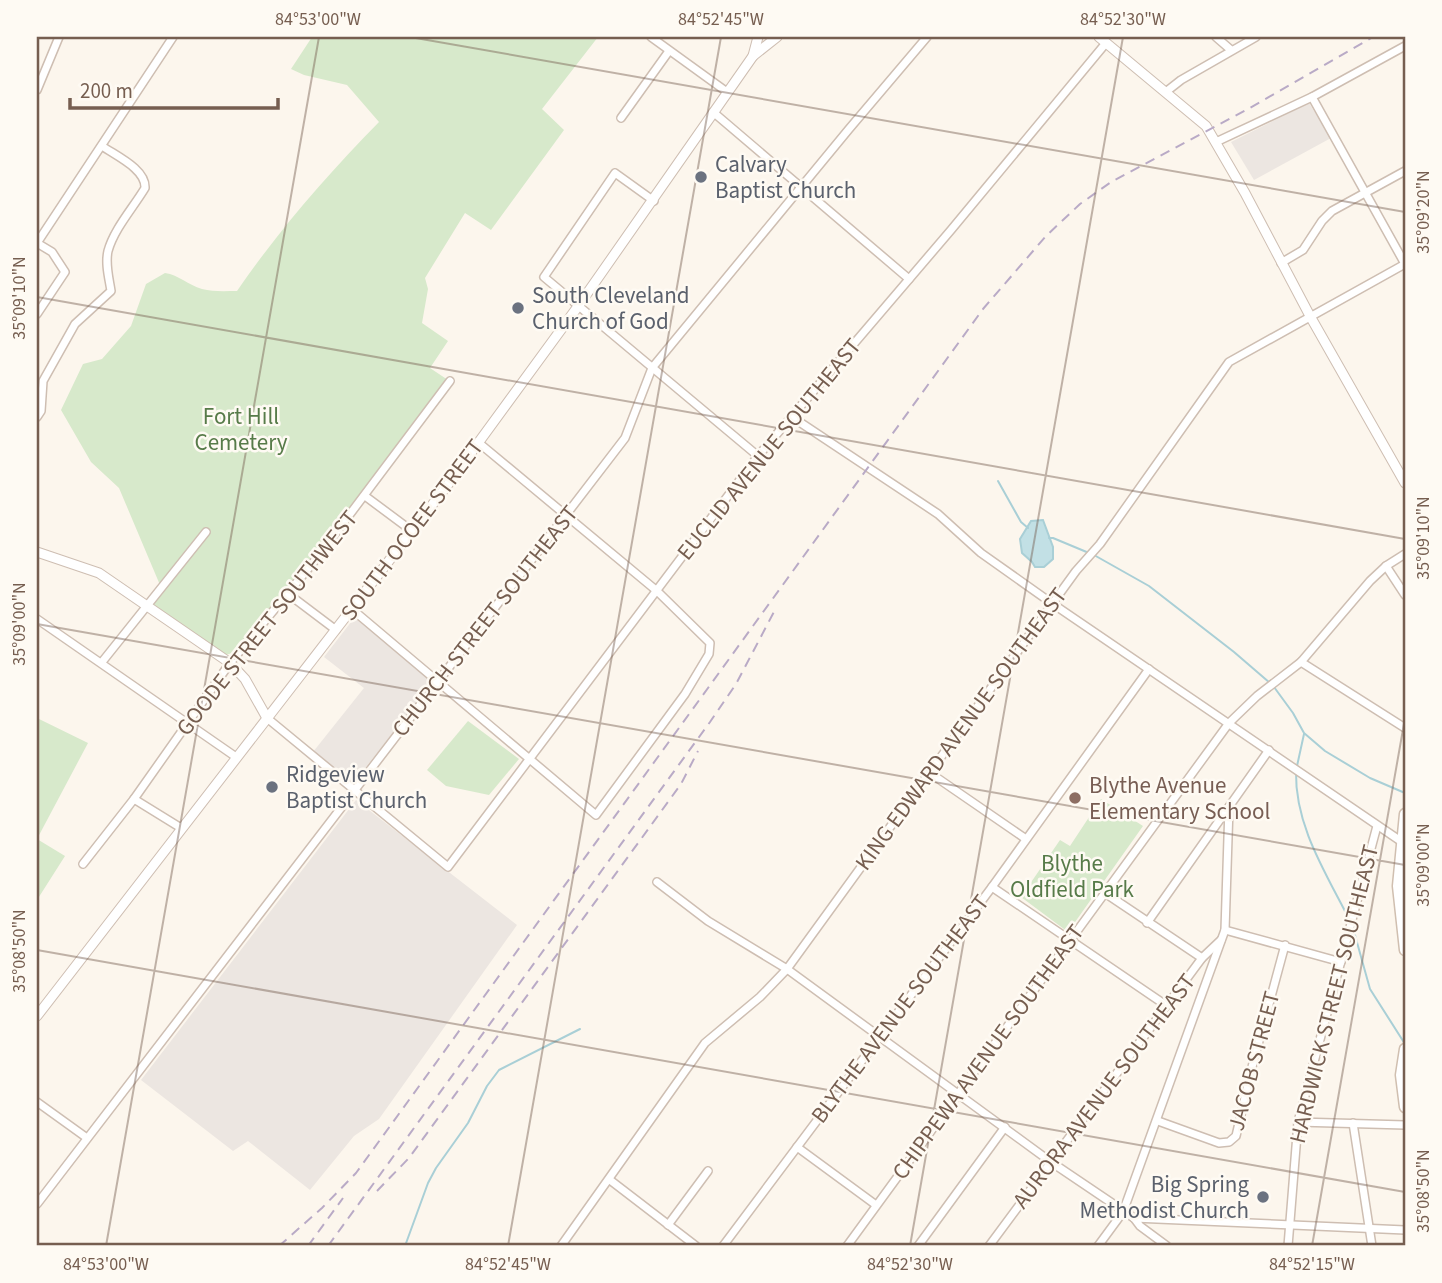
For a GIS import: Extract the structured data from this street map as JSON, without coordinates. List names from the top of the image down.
{
  "streets": {
    "street": [
      "EUCLID AVENUE SOUTHEAST",
      "SOUTH OCOEE STREET",
      "CHURCH STREET SOUTHEAST",
      "GOODE STREET SOUTHWEST",
      "KING EDWARD AVENUE SOUTHEAST",
      "HARDWICK STREET SOUTHEAST",
      "BLYTHE AVENUE SOUTHEAST",
      "CHIPPEWA AVENUE SOUTHEAST",
      "JACOB STREET",
      "AURORA AVENUE SOUTHEAST"
    ]
  },
  "crossings": [
    ["EUCLID AVENUE SOUTHEAST", "CHURCH STREET SOUTHEAST"]
  ],
  "parks": ["Fort Hill Cemetery", "Blythe Oldfield Park"],
  "places": [
    "Calvary Baptist Church",
    "South Cleveland Church of God",
    "Ridgeview Baptist Church",
    "Blythe Avenue Elementary School",
    "Big Spring Methodist Church"
  ],
  "scale_bar": "200 m",
  "coordinates": [
    "84°53'00\"W",
    "84°52'45\"W",
    "84°52'30\"W",
    "35°09'20\"N",
    "35°09'10\"N",
    "35°09'00\"N",
    "35°08'50\"N",
    "84°52'15\"W"
  ]
}
